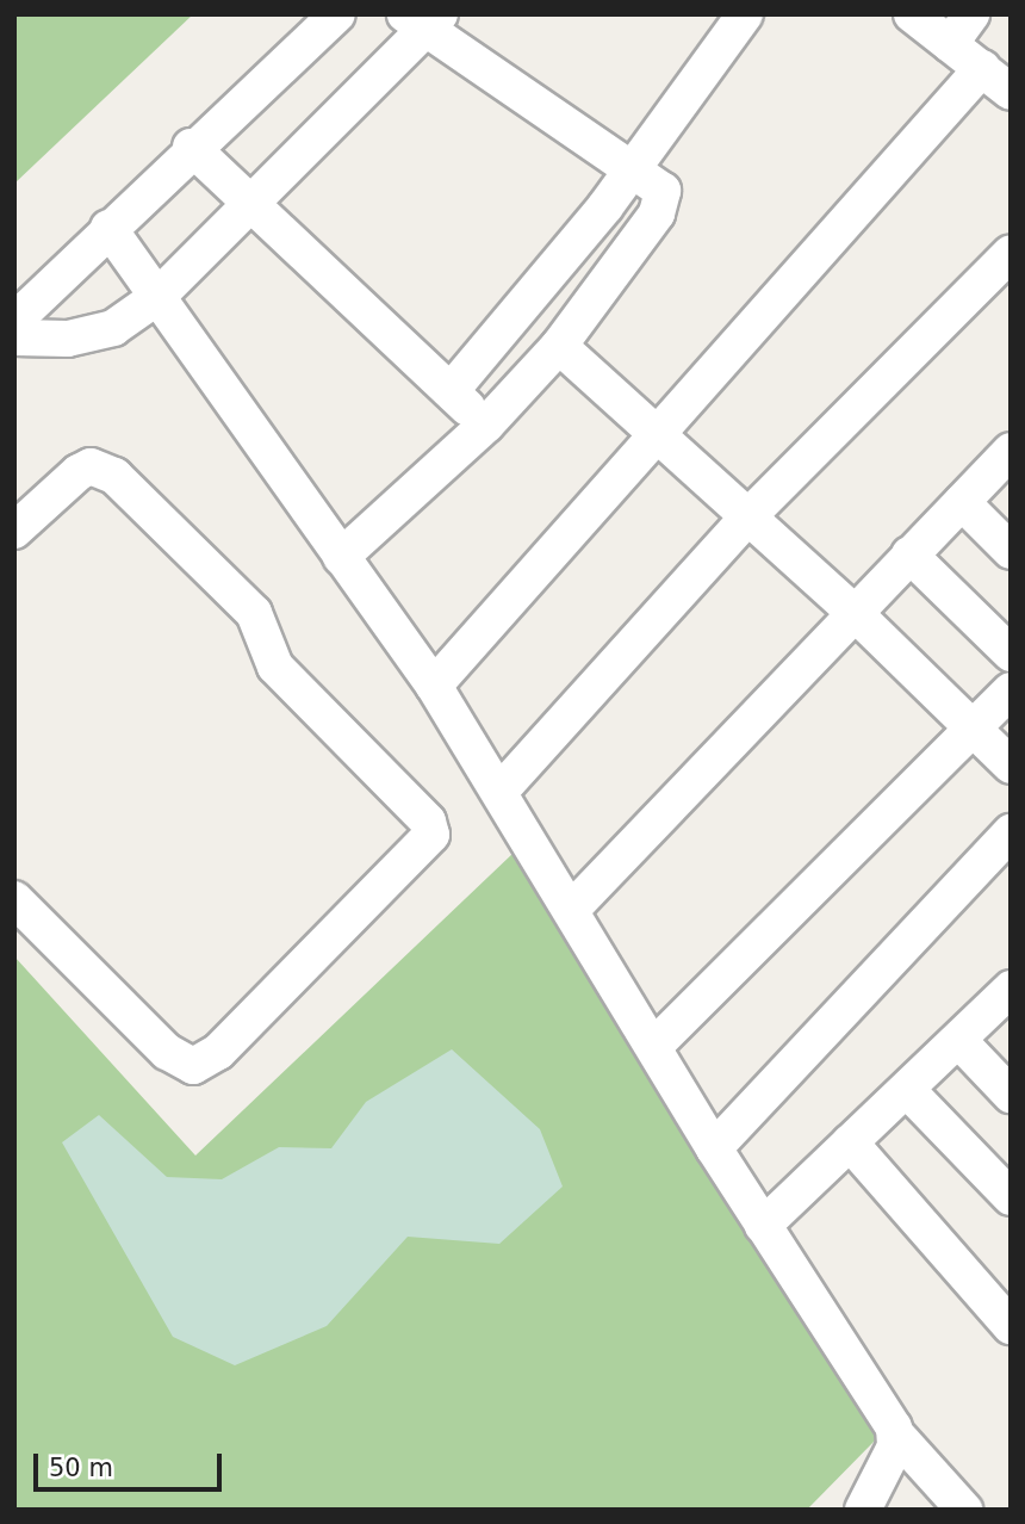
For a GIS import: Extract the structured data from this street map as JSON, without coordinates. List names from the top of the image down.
{
  "scale_bar": "50 m"
}
